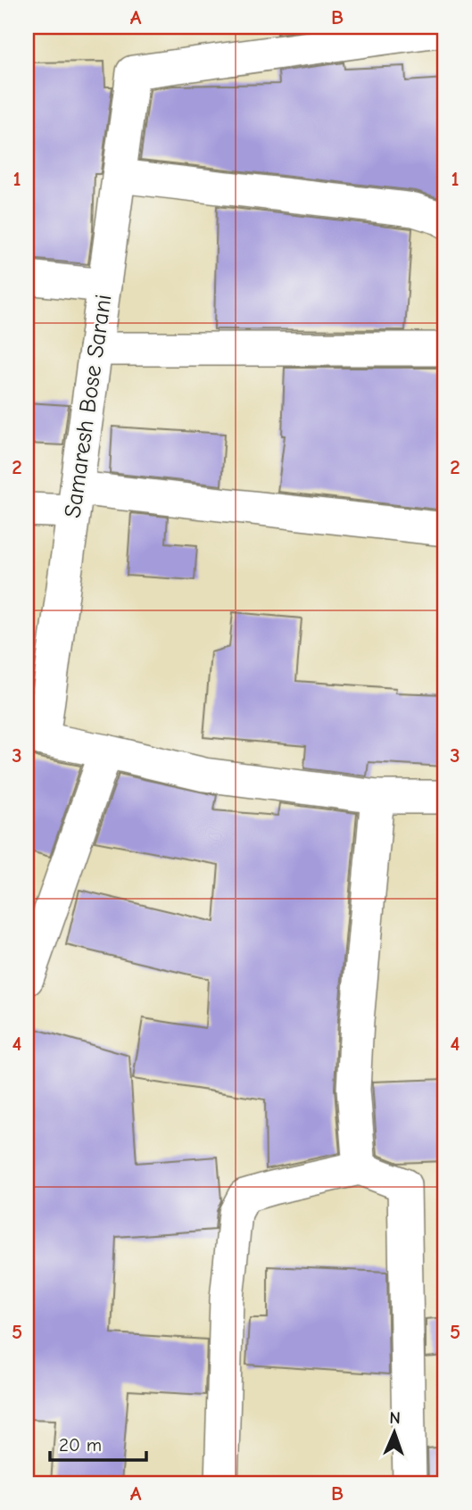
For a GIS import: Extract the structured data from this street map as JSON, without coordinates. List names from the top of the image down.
{
  "streets": {
    "street": ["Samaresh Bose Sarani"]
  },
  "scale_bar": "20 m",
  "north": "top",
  "grid": {
    "columns": ["A", "B"],
    "rows": [
      "1",
      "2",
      "3",
      "4",
      "5"
    ]
  }
}
